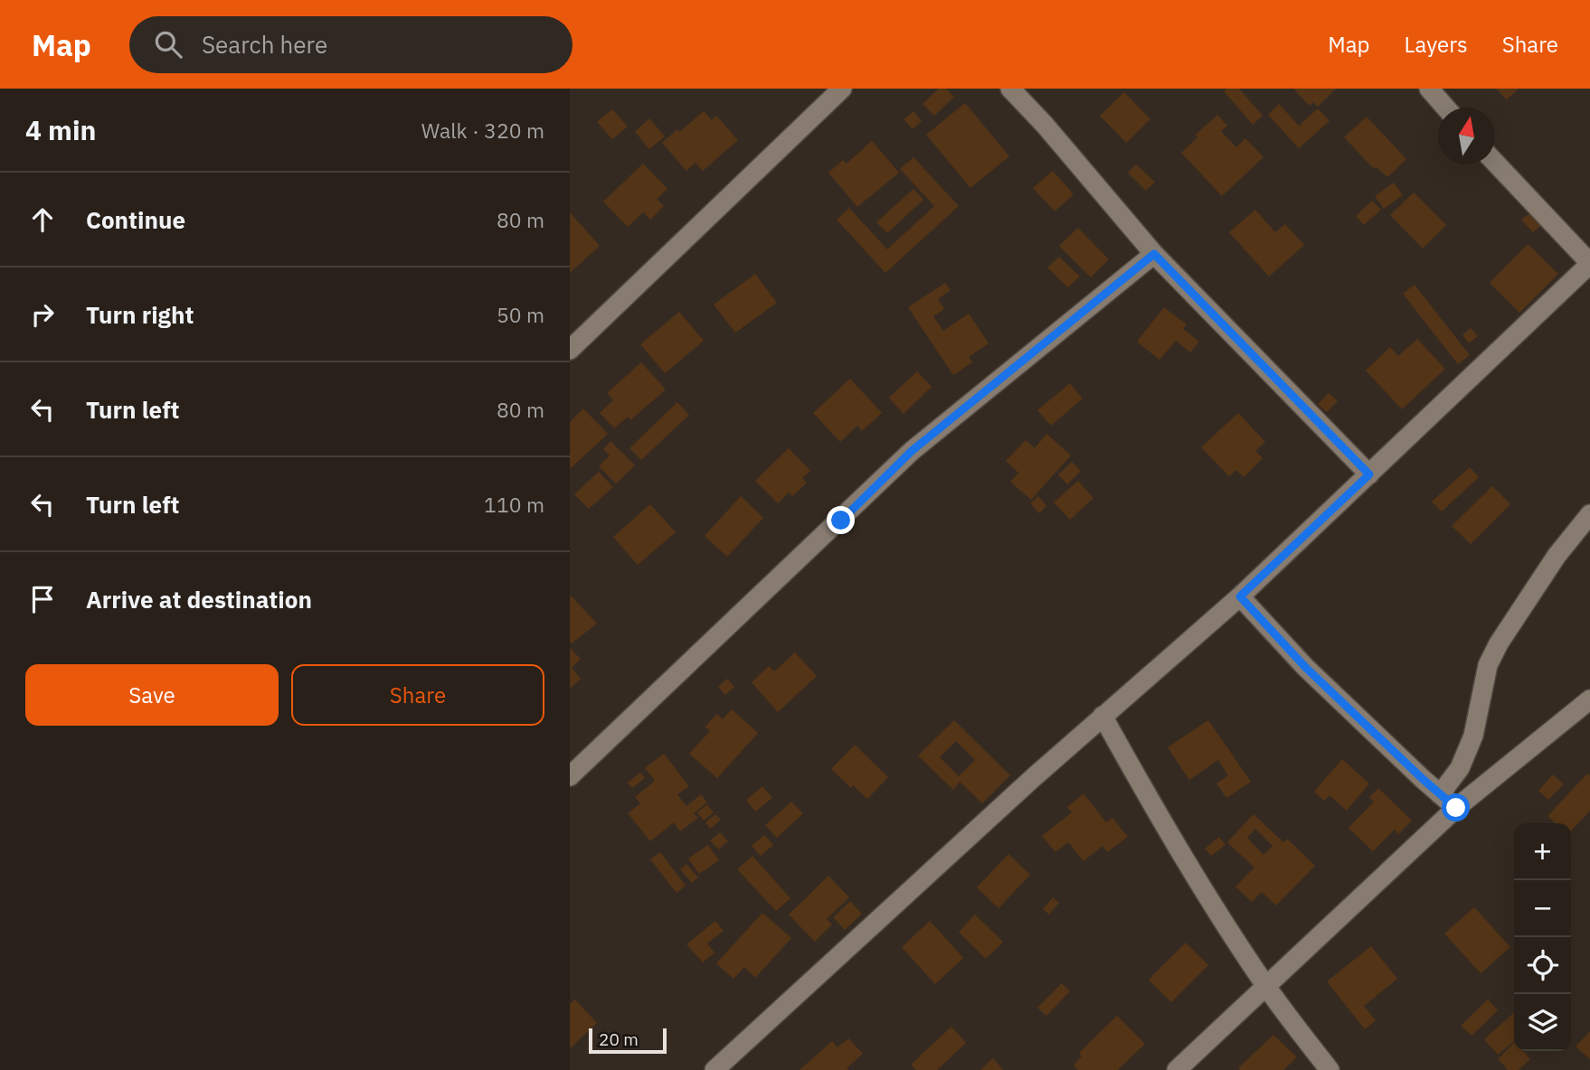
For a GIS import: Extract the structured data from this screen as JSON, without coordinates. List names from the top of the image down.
{
  "scale_bar": "20 m",
  "north": "top",
  "page": {
    "header": "Map",
    "search": "Search here",
    "nav": ["Map", "Layers", "Share"],
    "heading": ["4 min", "Walk · 320 m"],
    "list": [
      ["Continue", "80 m"],
      ["Turn right", "50 m"],
      ["Turn left", "80 m"],
      ["Turn left", "110 m"],
      "Arrive at destination"
    ],
    "buttons": ["Save", "Share"],
    "map_buttons": ["+", "−"],
    "scale": "20 m"
  }
}
